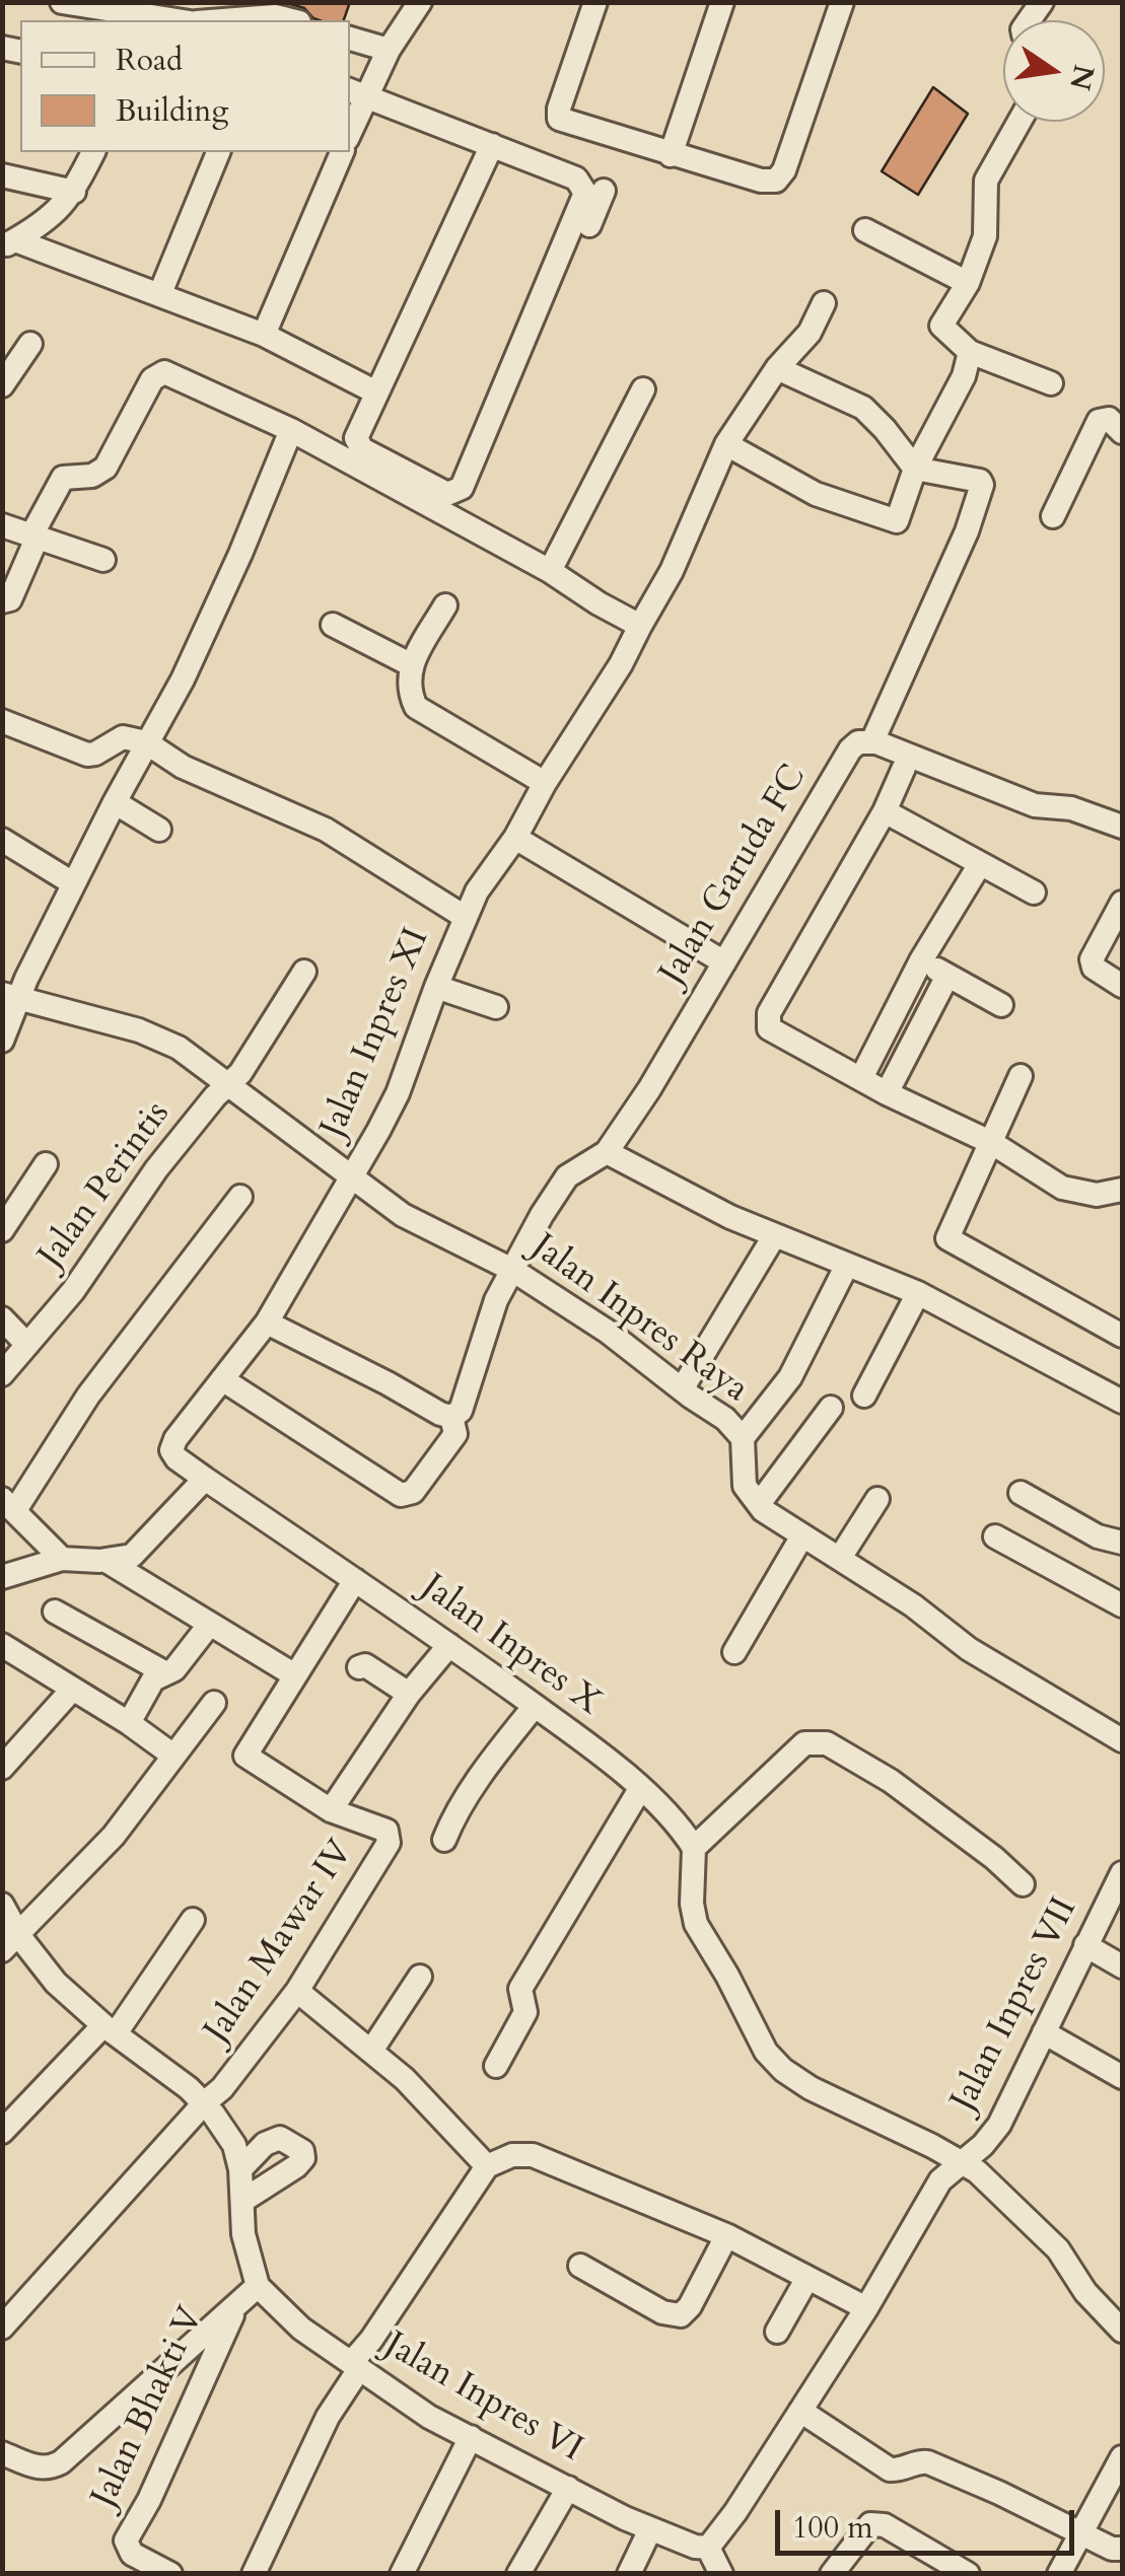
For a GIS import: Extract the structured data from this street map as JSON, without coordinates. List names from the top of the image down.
{
  "streets": {
    "street": [
      "Jalan Garuda FC",
      "Jalan Inpres XI",
      "Jalan Perintis",
      "Jalan Inpres Raya",
      "Jalan Inpres X",
      "Jalan Mawar IV",
      "Jalan Inpres VII",
      "Jalan Inpres VI",
      "Jalan Bhakti V"
    ]
  },
  "crossings": [
    ["Jalan Garuda FC", "Jalan Inpres Raya"],
    ["Jalan Garuda FC", "Jalan Inpres X"],
    ["Jalan Inpres XI", "Jalan Inpres Raya"],
    ["Jalan Inpres XI", "Jalan Inpres X"],
    ["Jalan Perintis", "Jalan Inpres Raya"],
    ["Jalan Inpres Raya", "Jalan Inpres X"],
    ["Jalan Inpres X", "Jalan Mawar IV"]
  ],
  "legend": ["Road", "Building"],
  "scale_bar": "100 m",
  "north": "right"
}
